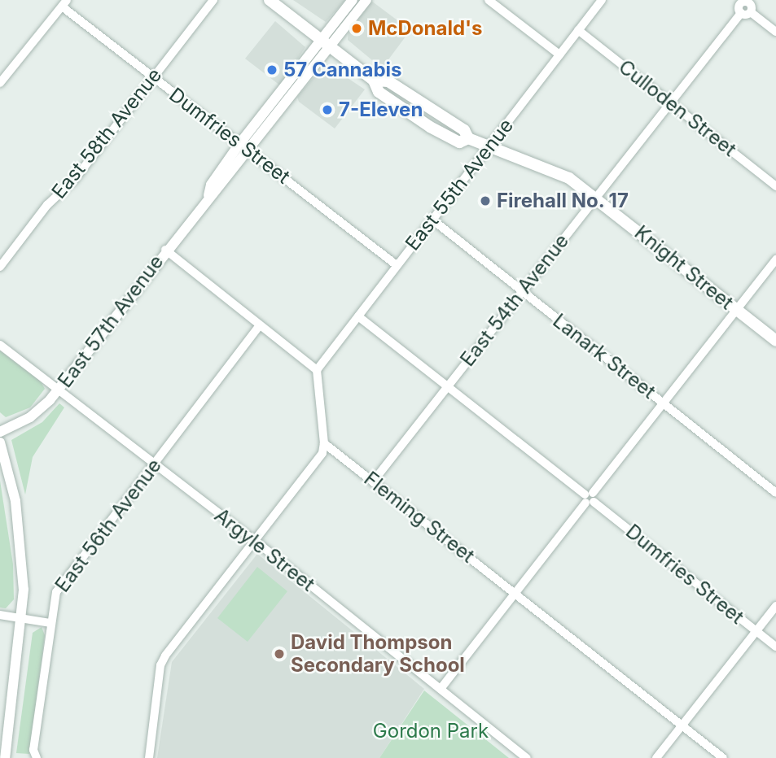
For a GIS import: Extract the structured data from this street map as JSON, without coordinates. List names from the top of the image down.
{
  "streets": {
    "main road": ["Knight Street"],
    "street": [
      "Culloden Street",
      "East 58th Avenue",
      "Dumfries Street",
      "East 55th Avenue",
      "East 54th Avenue",
      "East 57th Avenue",
      "Lanark Street",
      "Fleming Street",
      "East 56th Avenue",
      "Argyle Street"
    ]
  },
  "crossings": [
    ["Culloden Street", "East 55th Avenue"],
    ["Culloden Street", "East 54th Avenue"],
    ["East 58th Avenue", "Dumfries Street"],
    ["Dumfries Street", "East 55th Avenue"],
    ["Dumfries Street", "East 54th Avenue"],
    ["Dumfries Street", "East 57th Avenue"],
    ["East 55th Avenue", "Knight Street"],
    ["East 55th Avenue", "Lanark Street"],
    ["Knight Street", "East 54th Avenue"],
    ["Knight Street", "East 57th Avenue"],
    ["East 54th Avenue", "Lanark Street"],
    ["East 54th Avenue", "Fleming Street"],
    ["East 57th Avenue", "Argyle Street"],
    ["East 56th Avenue", "Argyle Street"]
  ],
  "parks": ["Gordon Park"],
  "places": [
    "McDonald's",
    "57 Cannabis",
    "7-Eleven",
    "Firehall No. 17",
    "David Thompson Secondary School"
  ]
}
